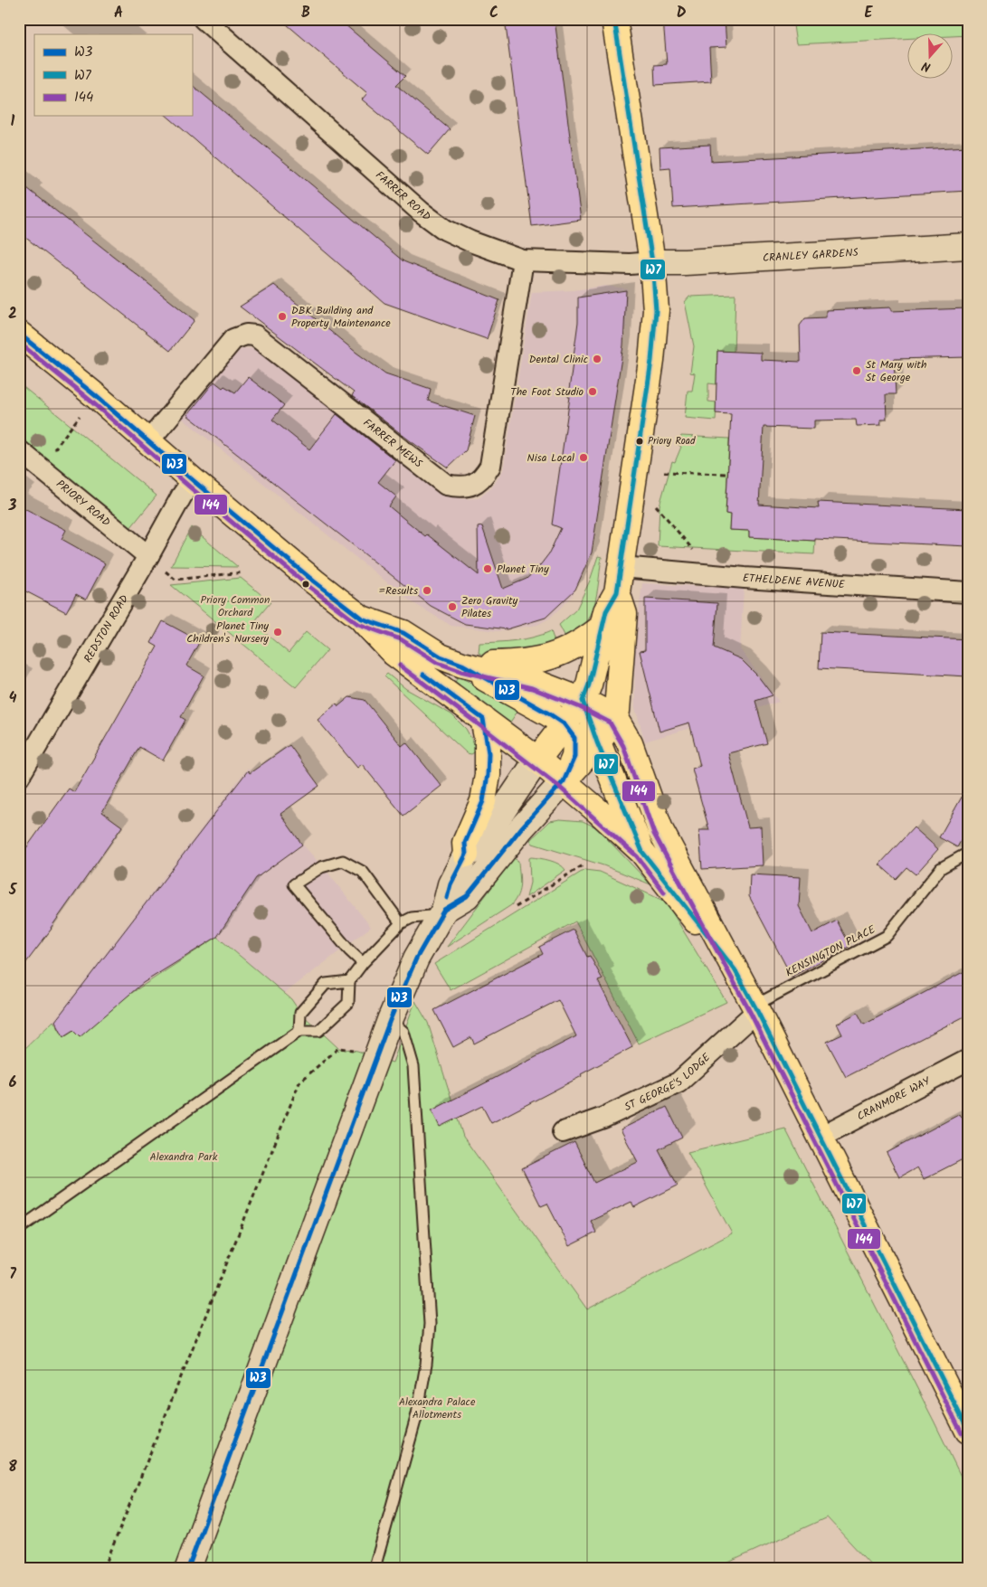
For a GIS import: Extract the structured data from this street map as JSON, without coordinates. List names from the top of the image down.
{
  "streets": {
    "street": [
      "FARRER ROAD",
      "CRANLEY GARDENS",
      "FARRER MEWS",
      "PRIORY ROAD",
      "ETHELDENE AVENUE",
      "REDSTON ROAD",
      "ST GEORGE'S LODGE",
      "CRANMORE WAY"
    ],
    "lane": ["KENSINGTON PLACE"]
  },
  "crossings": [
    ["FARRER ROAD", "CRANLEY GARDENS"],
    ["FARRER ROAD", "FARRER MEWS"],
    ["PRIORY ROAD", "REDSTON ROAD"],
    ["KENSINGTON PLACE", "ST GEORGE'S LODGE"]
  ],
  "parks": ["Priory Common Orchard", "Alexandra Park", "Alexandra Palace Allotments"],
  "places": [
    "DBK Building and Property Maintenance",
    "Dental Clinic",
    "St Mary with St George",
    "The Foot Studio",
    "Priory Road",
    "Nisa Local",
    "Planet Tiny",
    "=Results",
    "Zero Gravity Pilates",
    "Planet Tiny Children's Nursery"
  ],
  "lines": ["transit line W7", "transit line W3", "transit line 144"],
  "legend": ["W3", "W7", "144"],
  "north": "bottom",
  "grid": {
    "columns": [
      "A",
      "B",
      "C",
      "D",
      "E"
    ],
    "rows": [
      "1",
      "2",
      "3",
      "4",
      "5",
      "6",
      "7",
      "8"
    ]
  }
}
